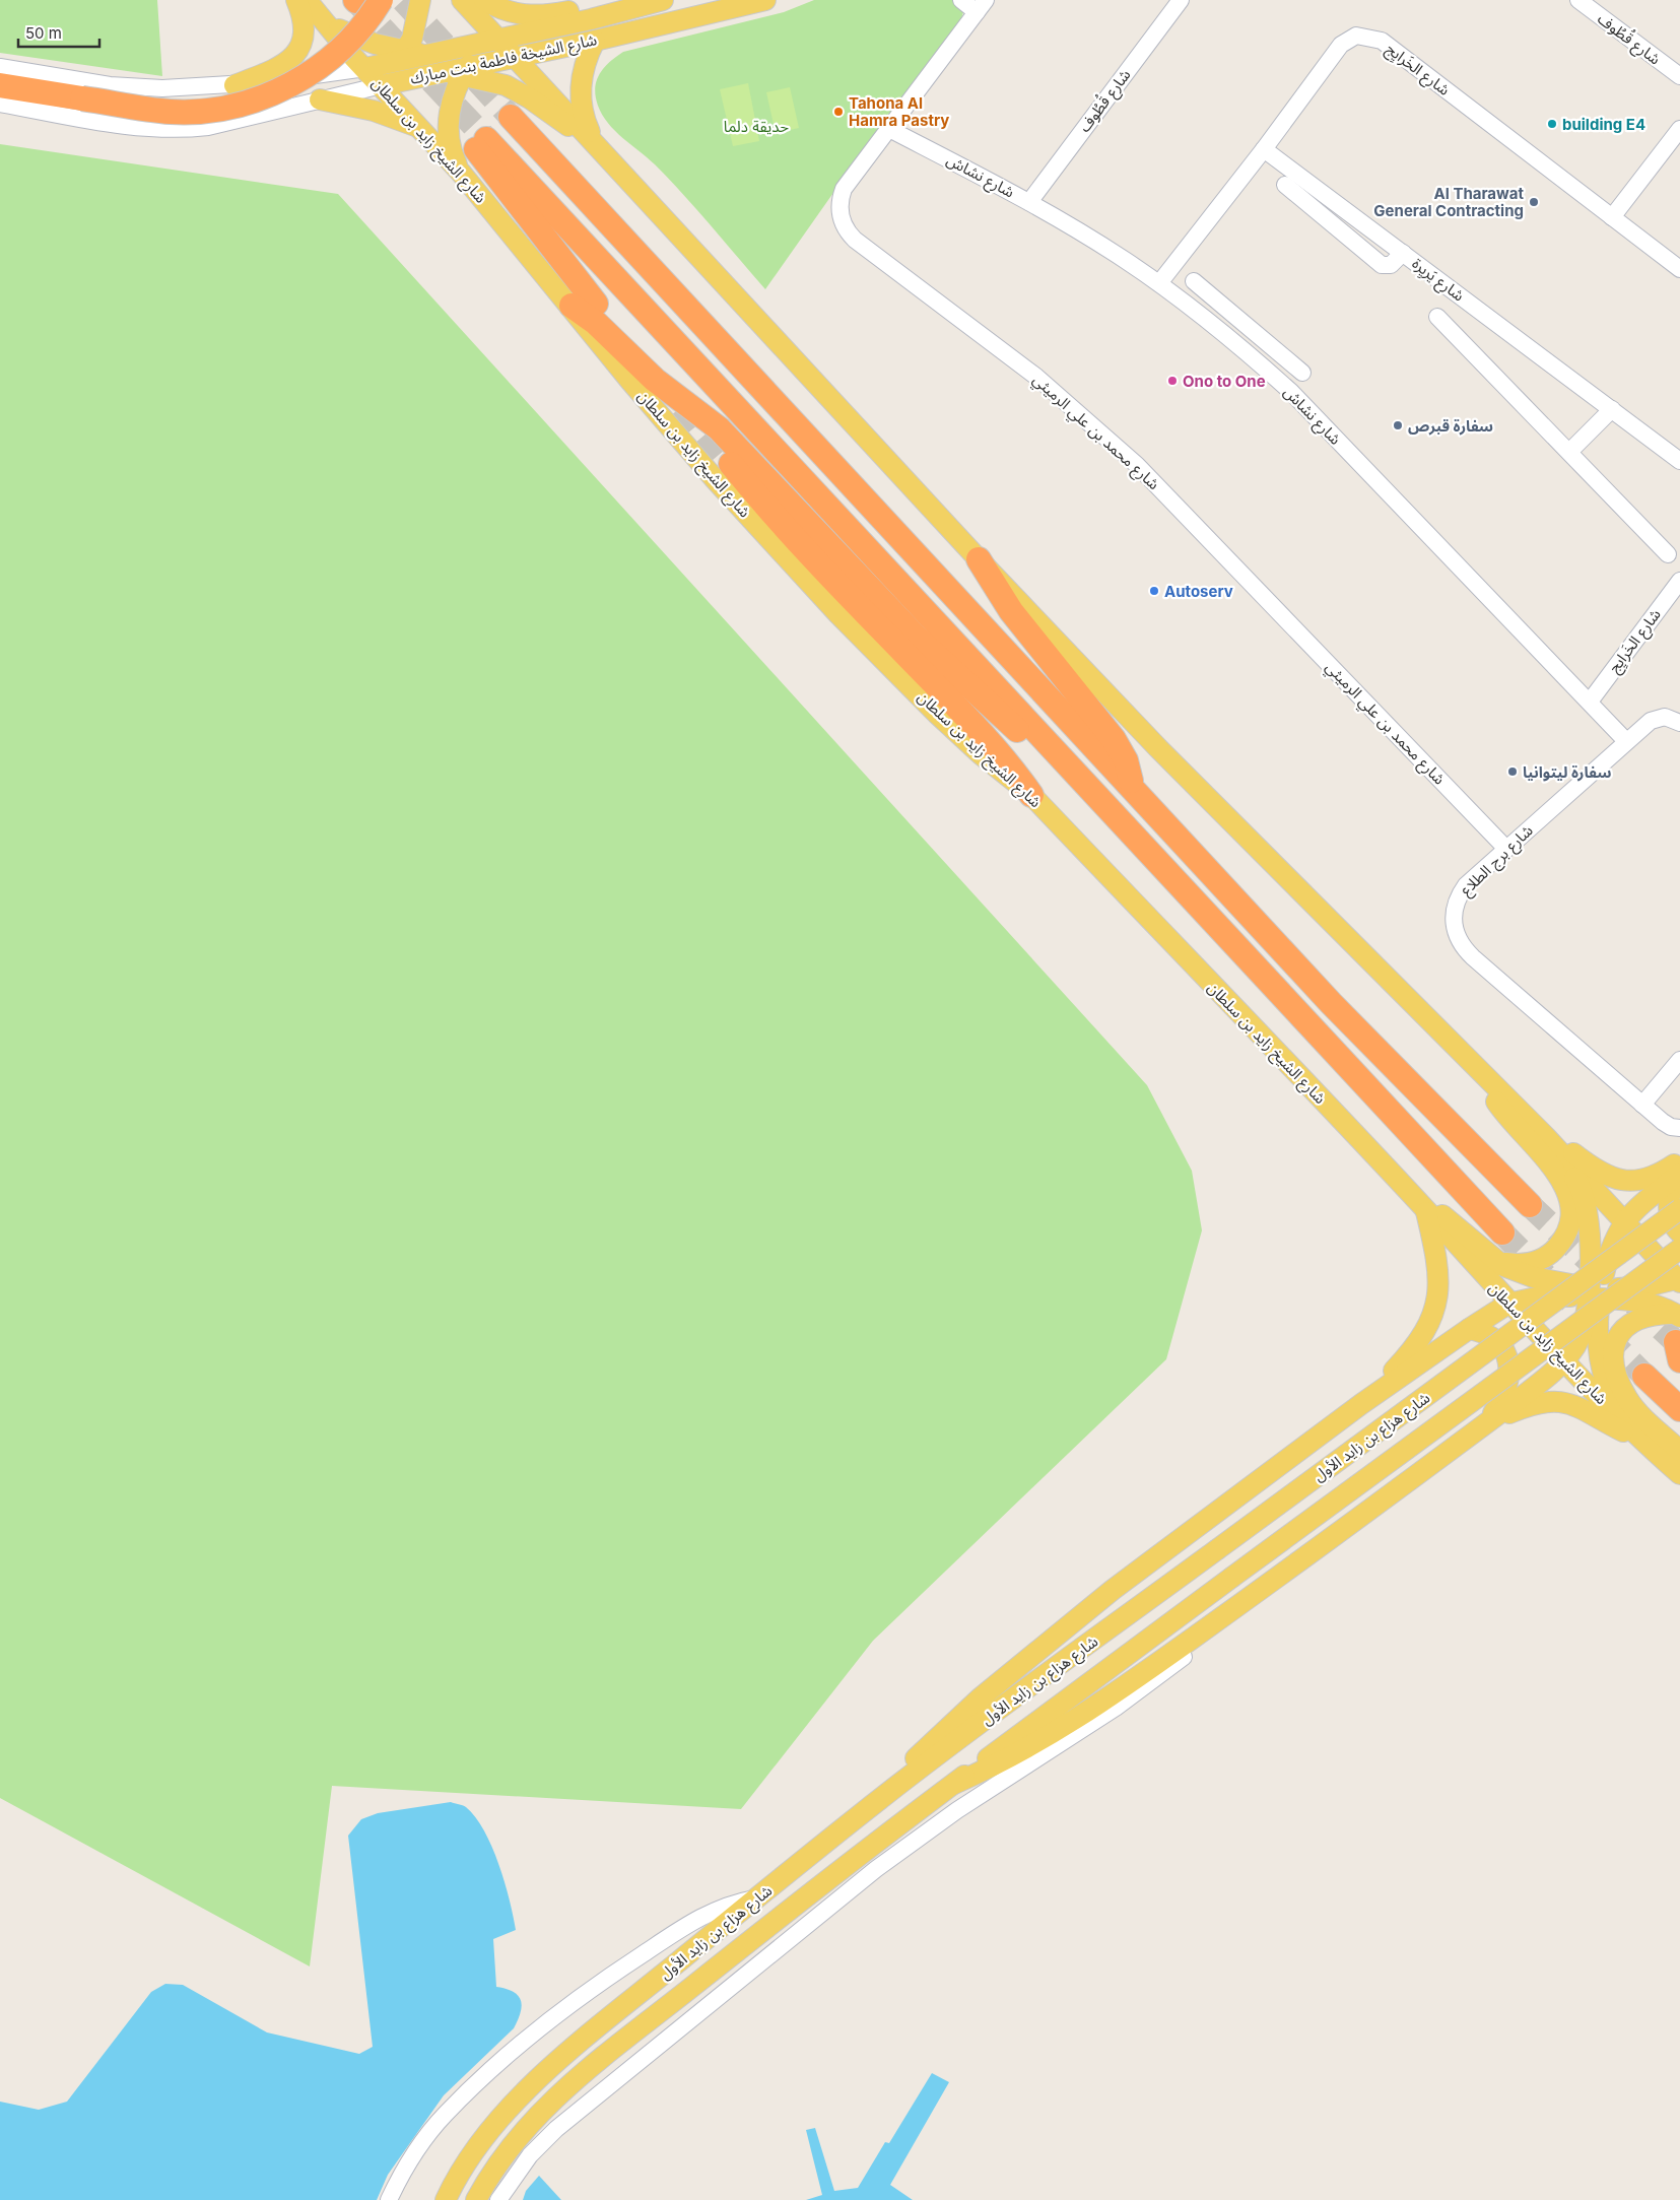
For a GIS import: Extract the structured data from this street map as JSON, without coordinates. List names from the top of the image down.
{
  "streets": {
    "main road": ["شارع الشيخة فاطمة بنت مبارك", "شارع الشيخ زايد بن سلطان", "شارع هزاع بن زايد الأول"],
    "street": [
      "شارع قُطُوف",
      "شارع الخَرايِج",
      "شارع نشاش",
      "شارع يَريِرة",
      "شارع محمد بن علي الرميثي",
      "شارع برج الطلاع"
    ]
  },
  "crossings": [
    ["شارع قُطُوف", "شارع نشاش"],
    ["شارع الشيخة فاطمة بنت مبارك", "شارع الشيخ زايد بن سلطان"],
    ["شارع الخَرايِج", "شارع نشاش"],
    ["شارع الخَرايِج", "شارع يَريِرة"],
    ["شارع نشاش", "شارع محمد بن علي الرميثي"],
    ["شارع نشاش", "شارع برج الطلاع"],
    ["شارع محمد بن علي الرميثي", "شارع برج الطلاع"]
  ],
  "parks": ["حديقة دلما"],
  "places": [
    "Tahona Al Hamra Pastry",
    "building E4",
    "Al Tharawat General Contracting",
    "Ono to One",
    "سفارة قبرص",
    "Autoserv",
    "سفارة ليتوانيا"
  ],
  "scale_bar": "50 m"
}
